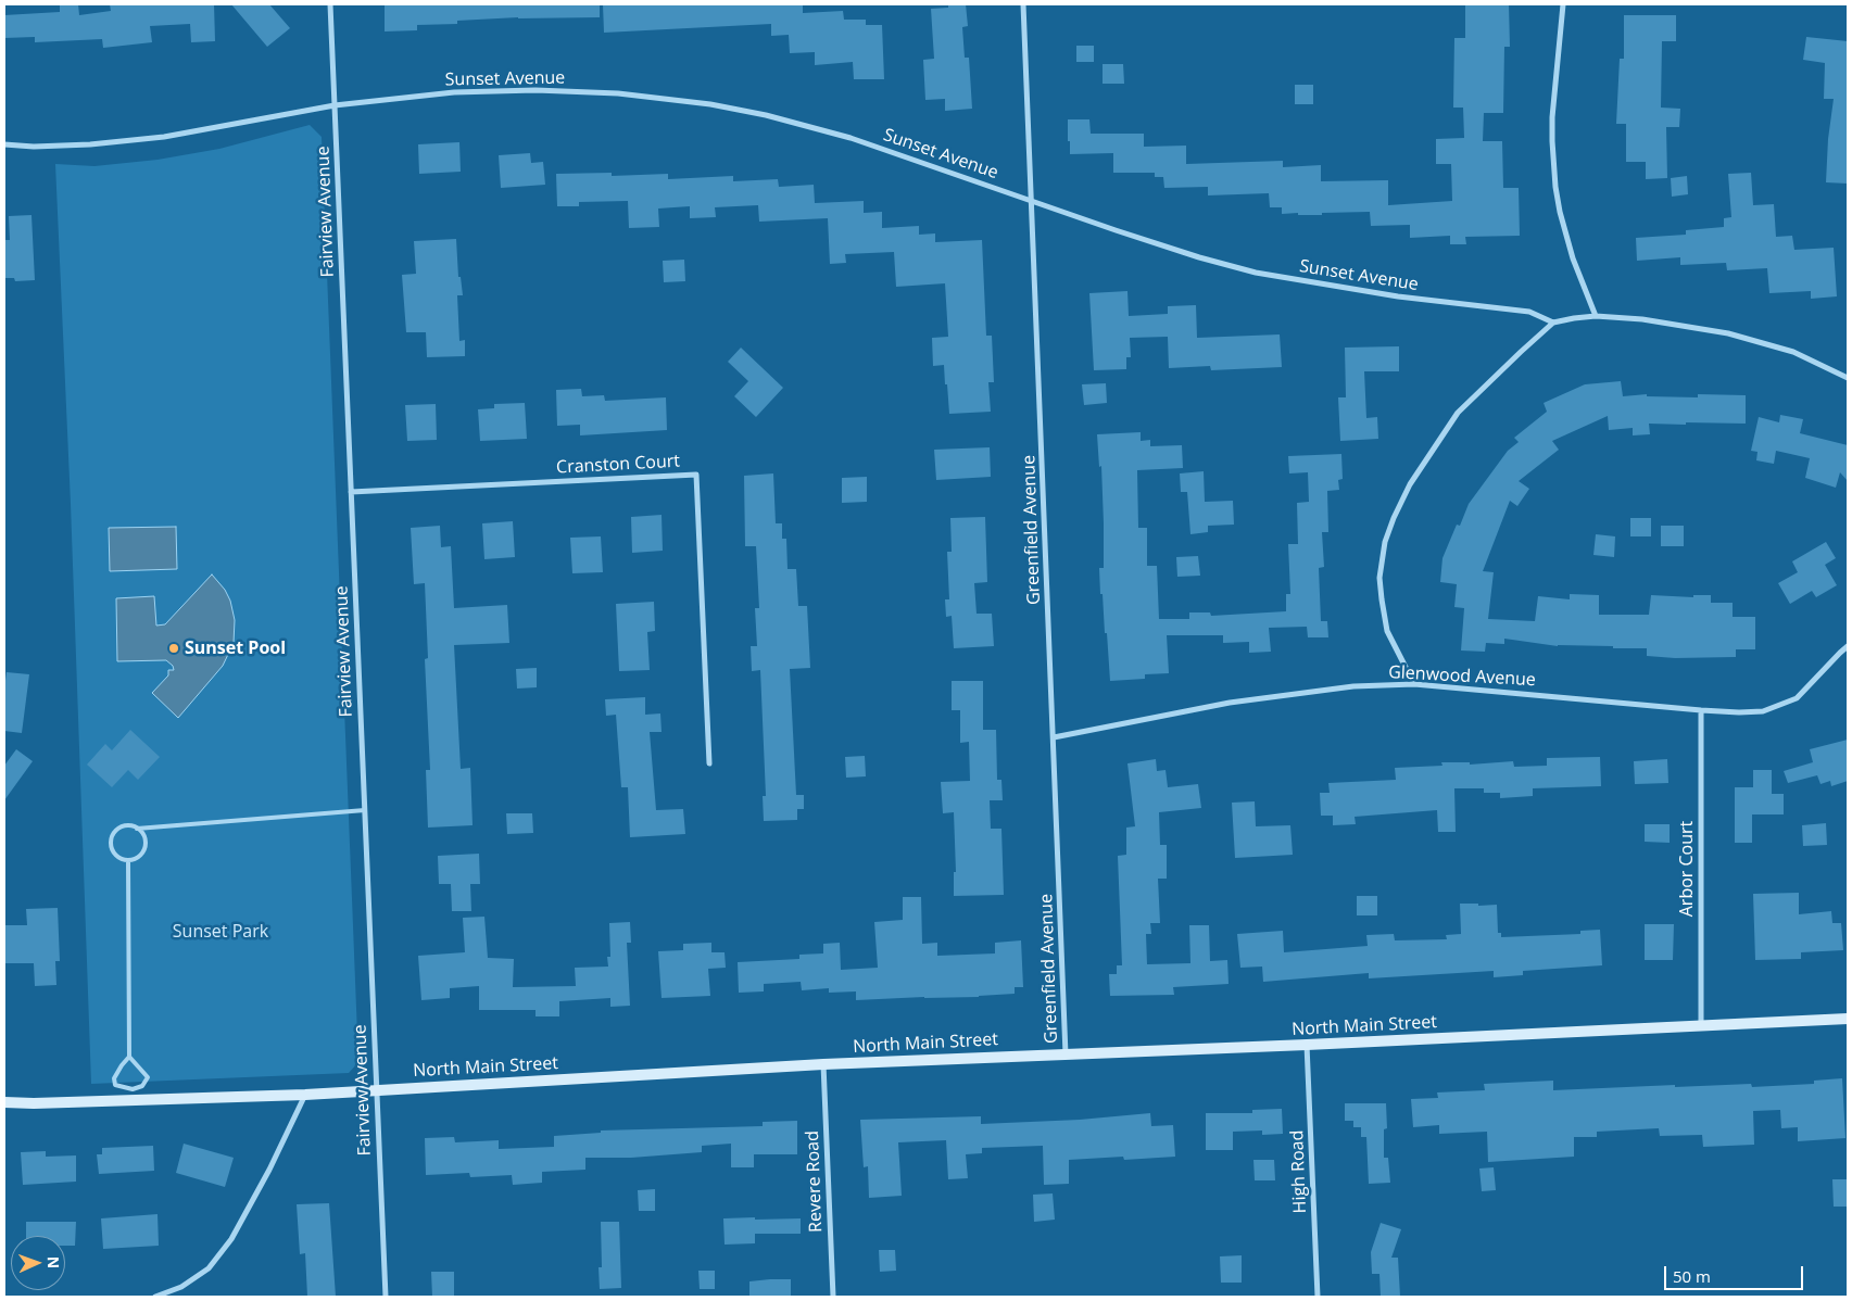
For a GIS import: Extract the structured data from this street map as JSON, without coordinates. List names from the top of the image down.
{
  "streets": {
    "street": [
      "Sunset Avenue",
      "Fairview Avenue",
      "Cranston Court",
      "Greenfield Avenue",
      "Glenwood Avenue",
      "Arbor Court",
      "North Main Street",
      "High Road",
      "Revere Road"
    ]
  },
  "crossings": [
    ["Sunset Avenue", "Fairview Avenue"],
    ["Sunset Avenue", "Greenfield Avenue"],
    ["Fairview Avenue", "Cranston Court"],
    ["Fairview Avenue", "North Main Street"],
    ["Greenfield Avenue", "Glenwood Avenue"],
    ["Greenfield Avenue", "North Main Street"],
    ["Glenwood Avenue", "Arbor Court"],
    ["Arbor Court", "North Main Street"],
    ["North Main Street", "High Road"],
    ["North Main Street", "Revere Road"]
  ],
  "parks": ["Sunset Park"],
  "places": ["Sunset Pool"],
  "scale_bar": "50 m",
  "north": "right"
}
